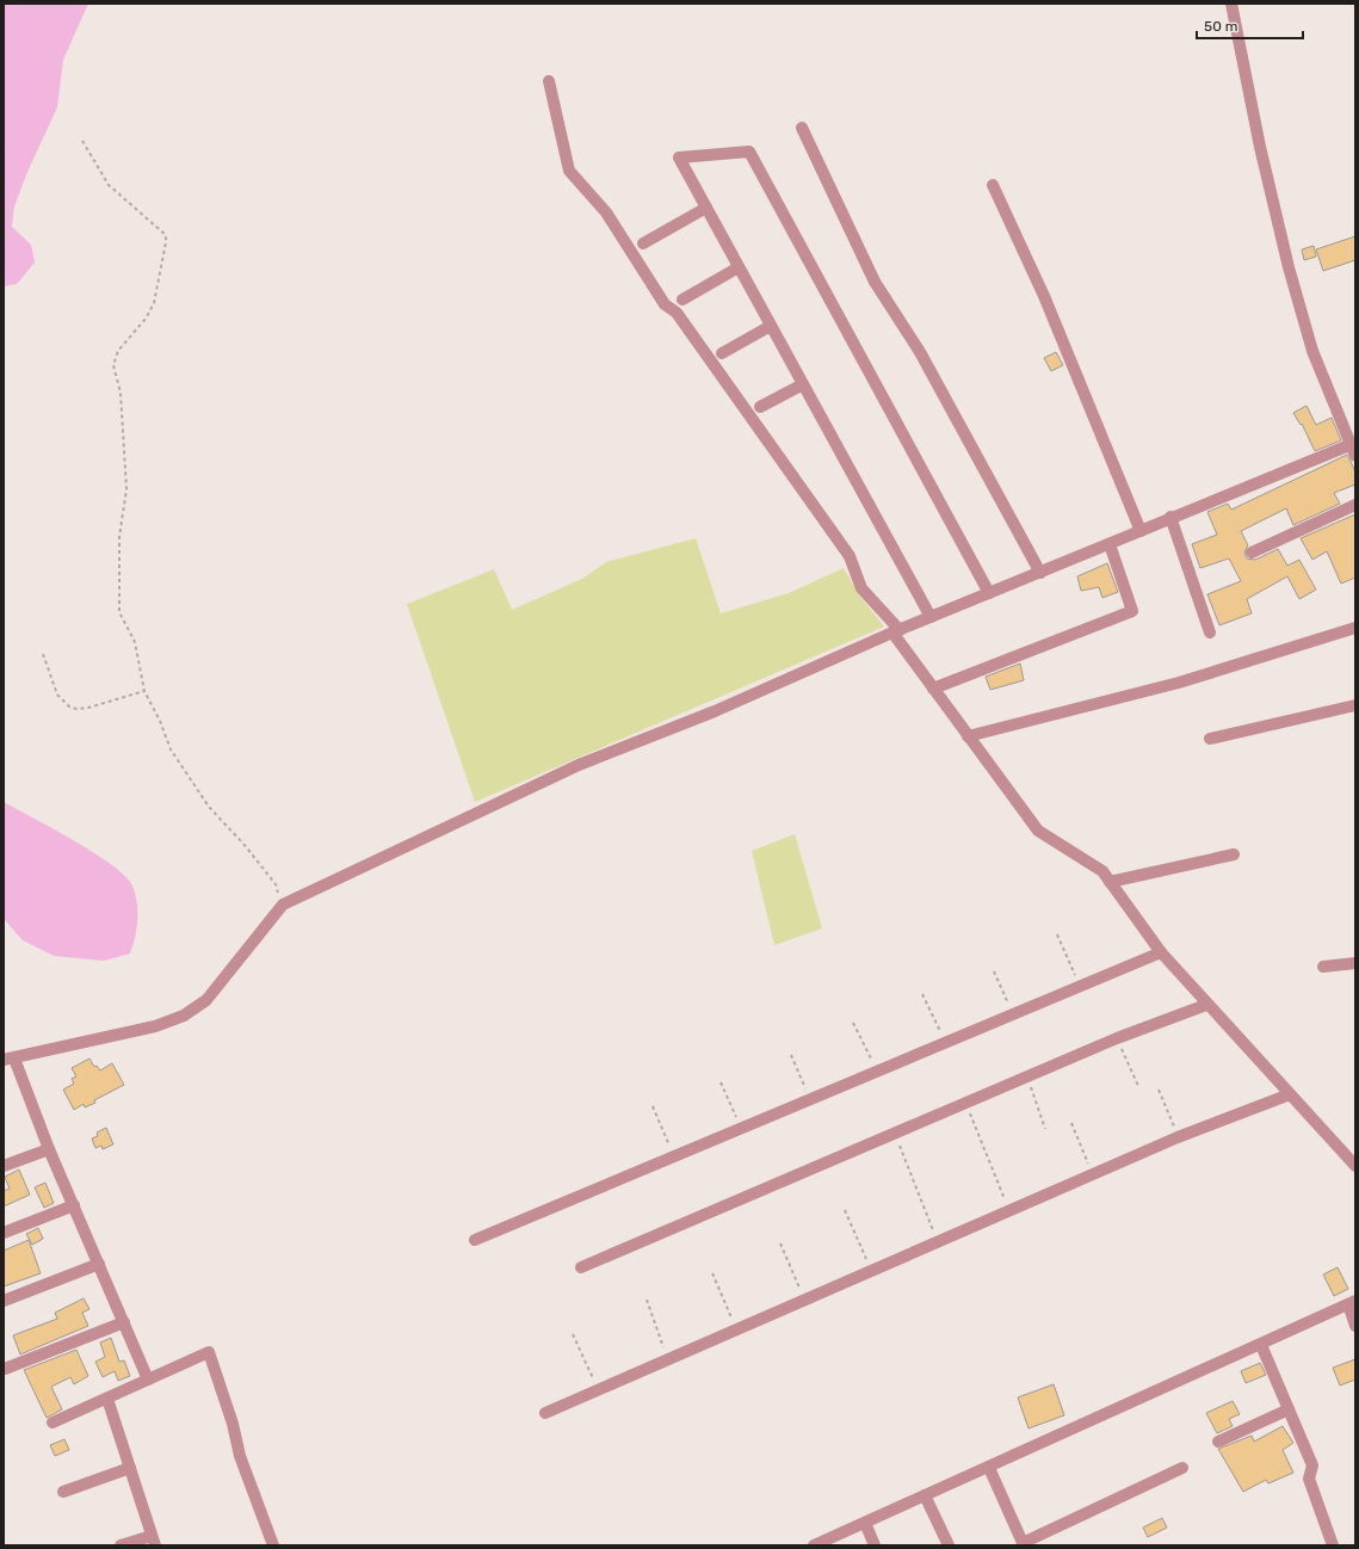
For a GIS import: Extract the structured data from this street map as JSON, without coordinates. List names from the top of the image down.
{
  "scale_bar": "50 m"
}
